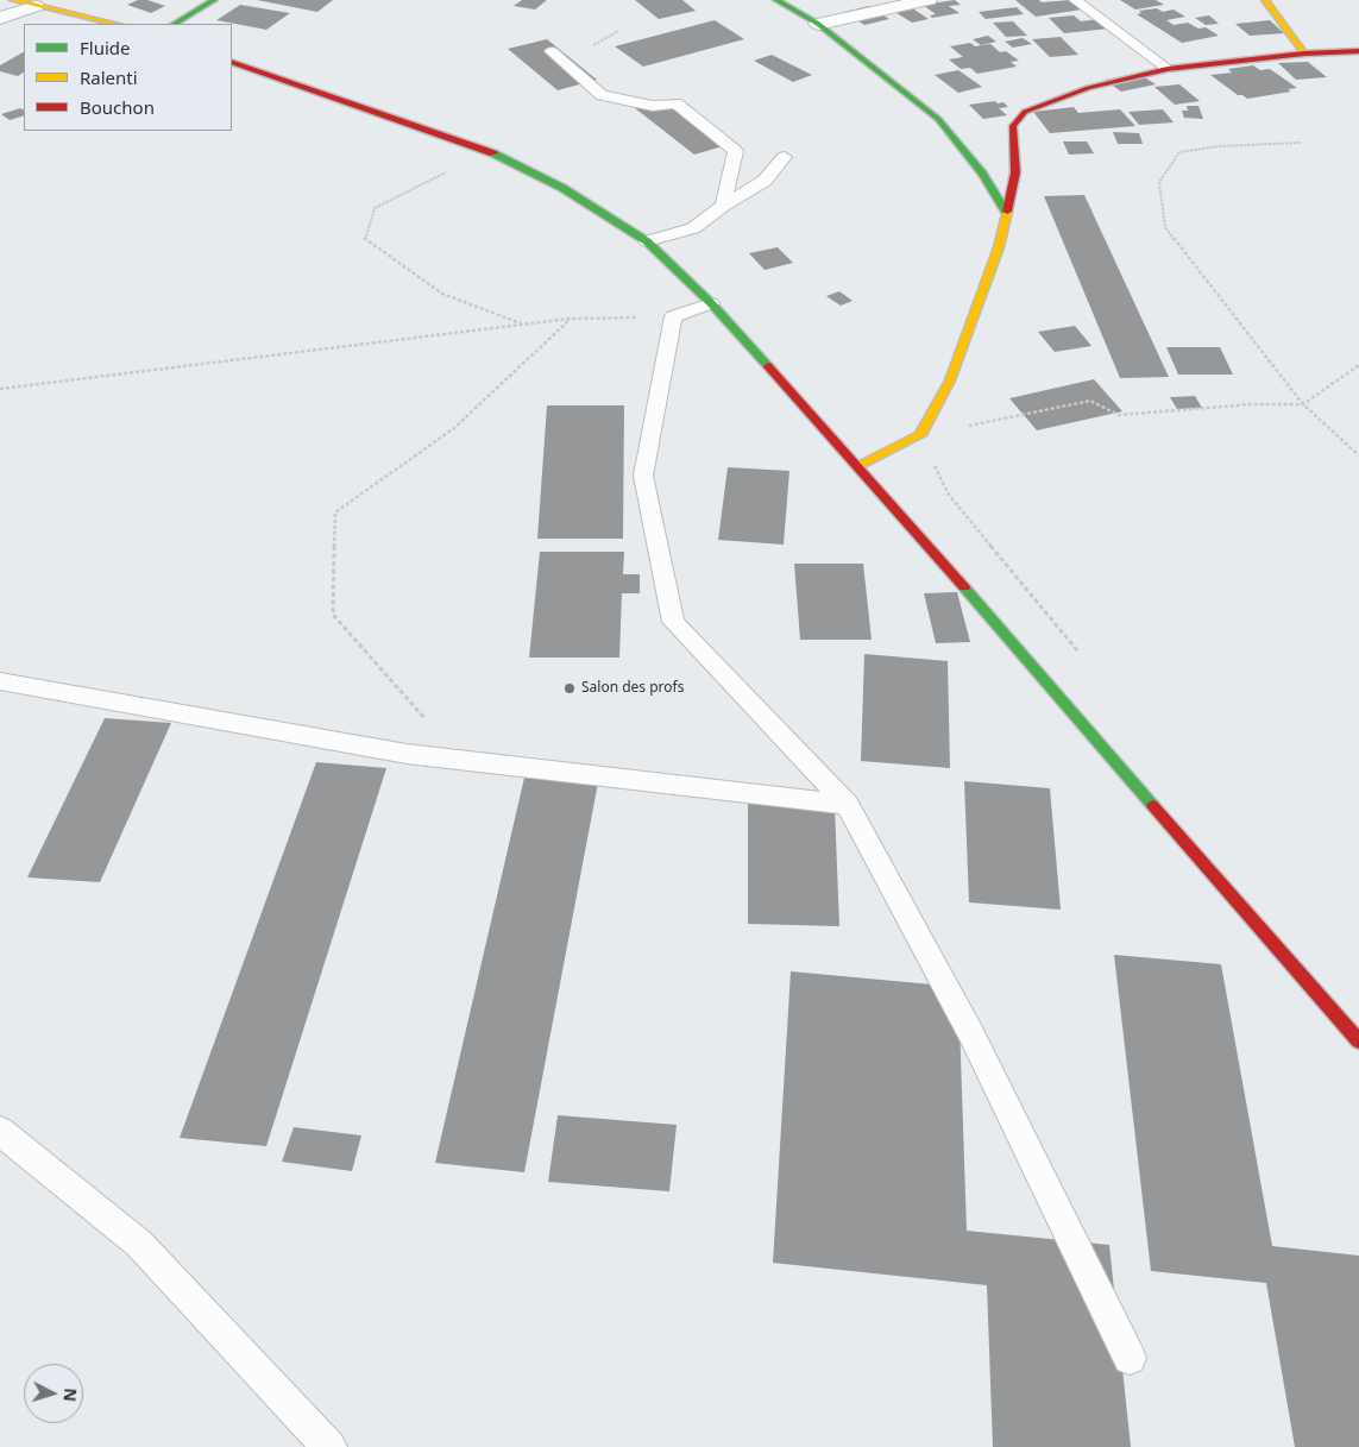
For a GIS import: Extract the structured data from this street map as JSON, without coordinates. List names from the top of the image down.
{
  "places": ["Salon des profs"],
  "legend": ["Fluide", "Ralenti", "Bouchon"],
  "north": "right"
}
